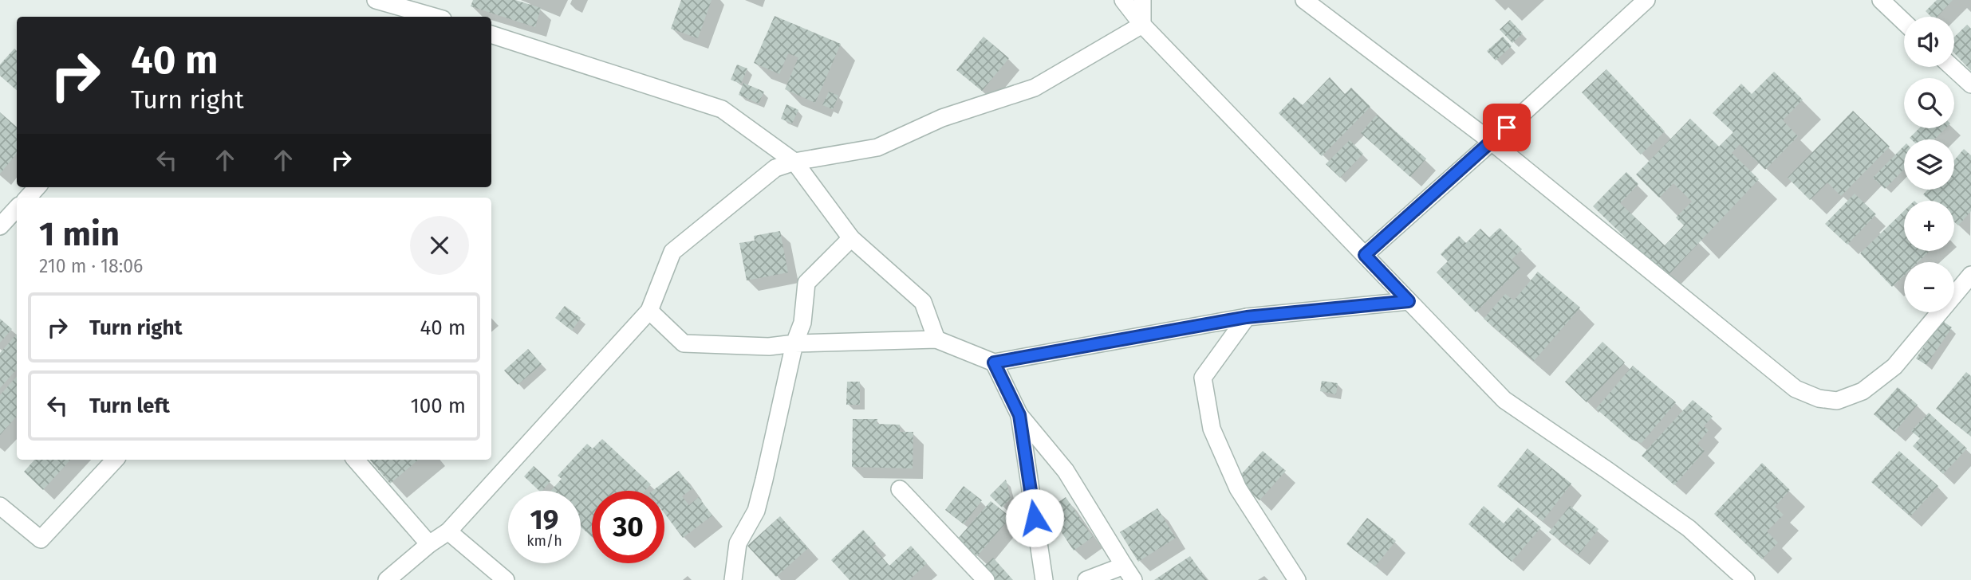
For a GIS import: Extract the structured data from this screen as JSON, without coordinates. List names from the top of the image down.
{
  "page": {
    "map_buttons": ["+", "−"],
    "turn": ["40 m", "Turn right"],
    "heading": ["1 min", "210 m · 18:06"],
    "list": [
      {
        "name": "Turn right",
        "value": "40 m"
      },
      {
        "name": "Turn left",
        "value": "100 m"
      }
    ],
    "speed": "19 km/h",
    "limit": "30"
  }
}
